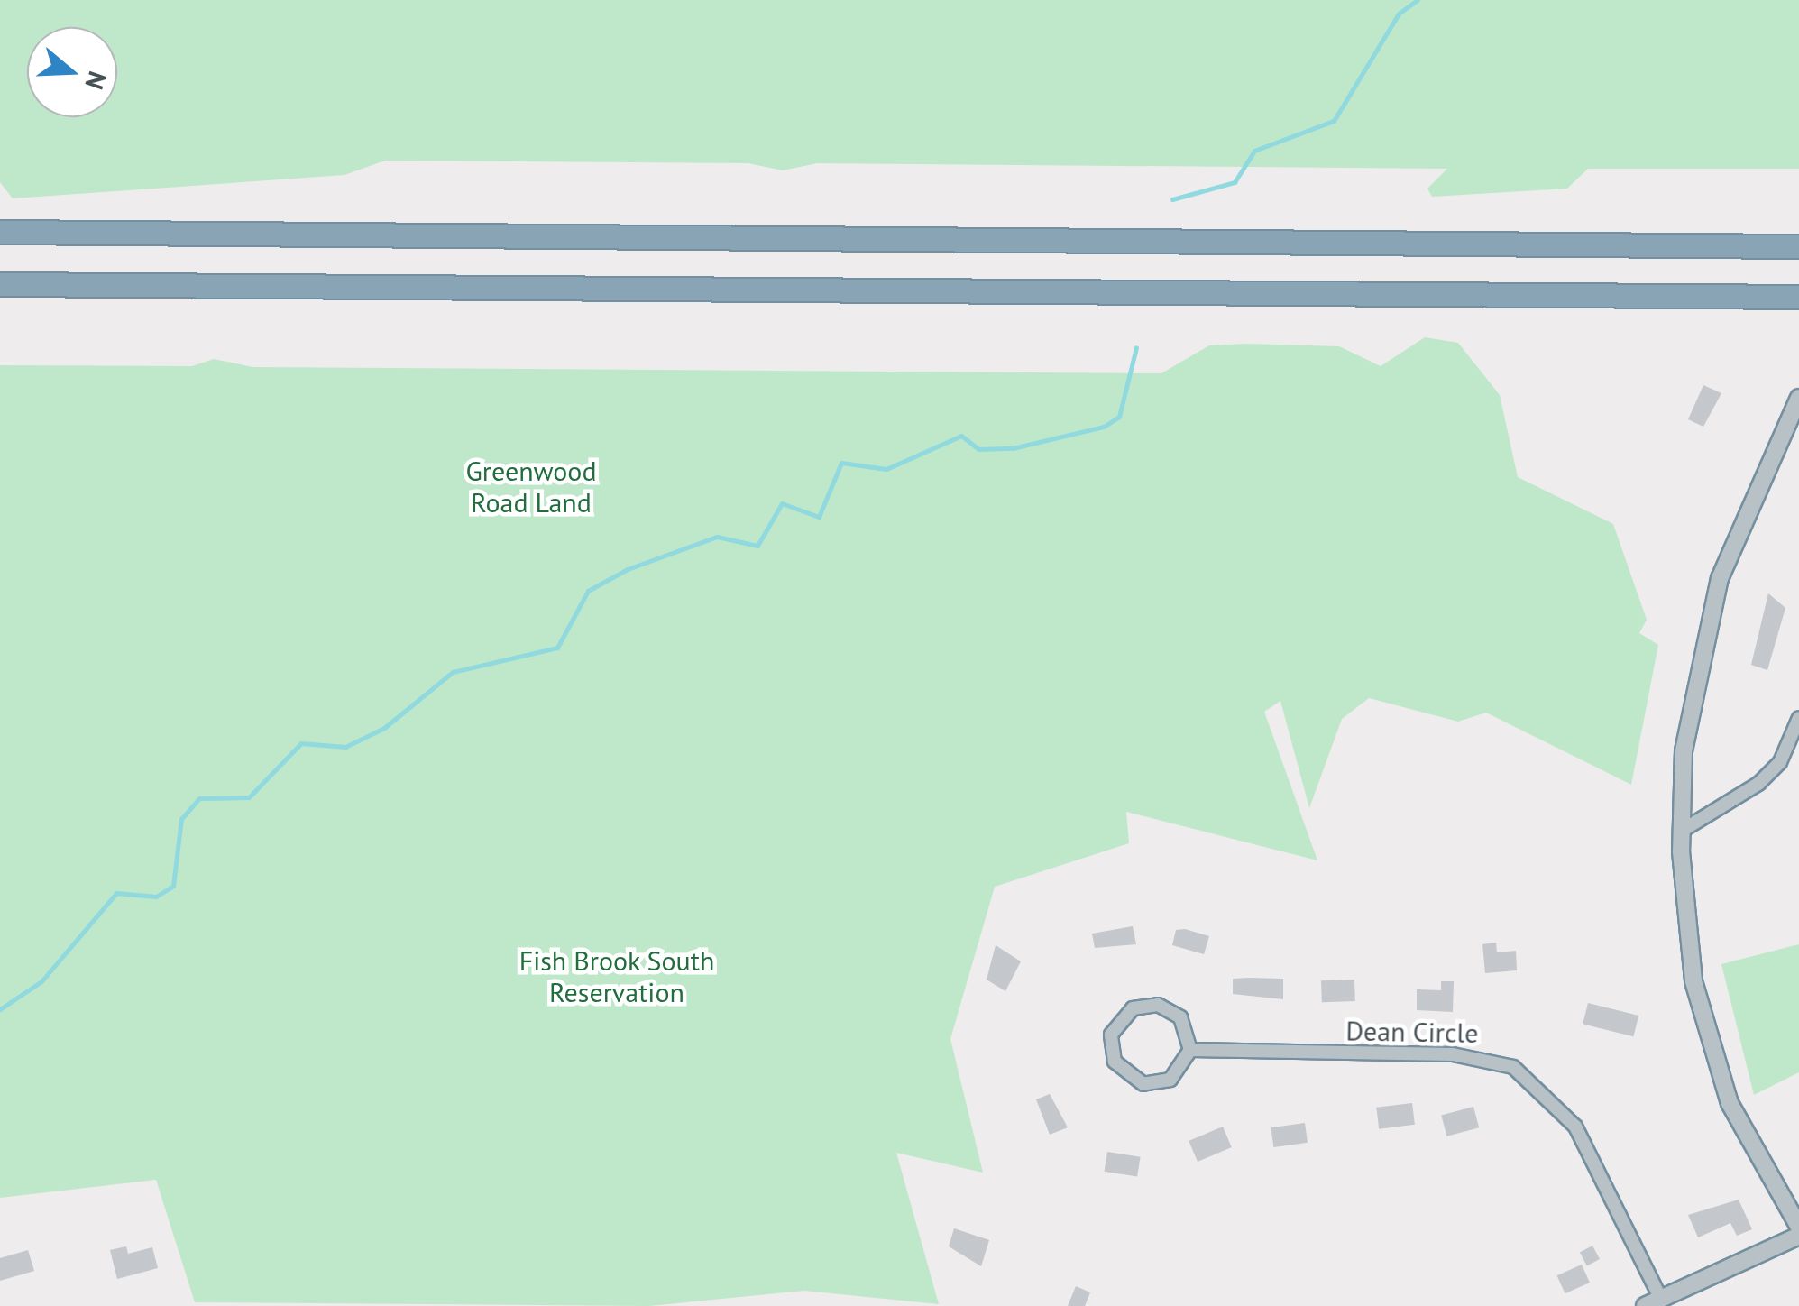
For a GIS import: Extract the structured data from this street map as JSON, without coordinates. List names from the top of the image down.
{
  "streets": {
    "street": ["Dean Circle"]
  },
  "parks": ["Greenwood Road Land", "Fish Brook South Reservation"],
  "north": "right"
}
